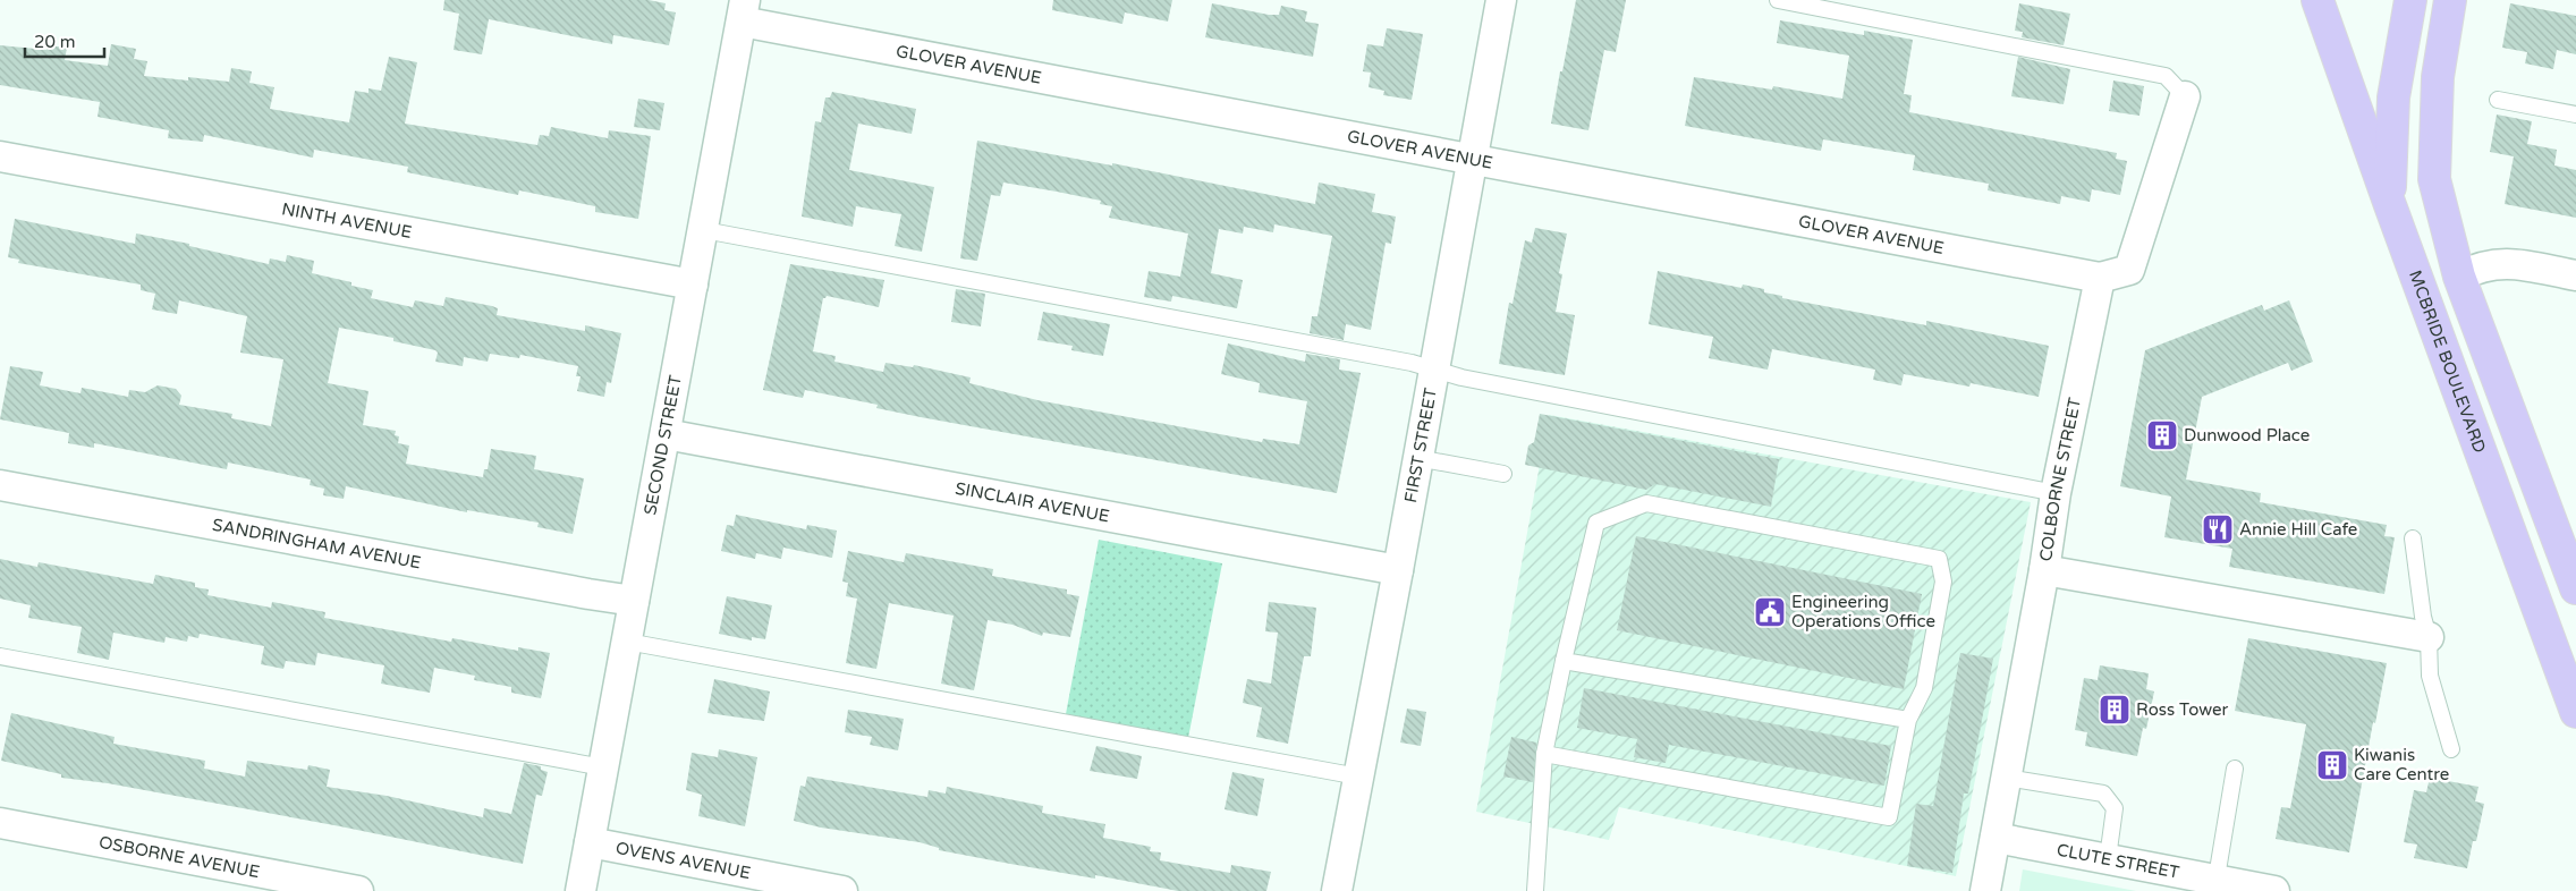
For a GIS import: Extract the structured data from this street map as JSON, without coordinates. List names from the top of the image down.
{
  "streets": {
    "main road": ["MCBRIDE BOULEVARD"],
    "street": [
      "GLOVER AVENUE",
      "NINTH AVENUE",
      "SECOND STREET",
      "FIRST STREET",
      "COLBORNE STREET",
      "SINCLAIR AVENUE",
      "SANDRINGHAM AVENUE",
      "OSBORNE AVENUE",
      "OVENS AVENUE",
      "CLUTE STREET"
    ]
  },
  "crossings": [
    ["GLOVER AVENUE", "SECOND STREET"],
    ["GLOVER AVENUE", "FIRST STREET"],
    ["GLOVER AVENUE", "COLBORNE STREET"],
    ["NINTH AVENUE", "SECOND STREET"],
    ["SECOND STREET", "SINCLAIR AVENUE"],
    ["SECOND STREET", "SANDRINGHAM AVENUE"],
    ["SECOND STREET", "OVENS AVENUE"],
    ["FIRST STREET", "SINCLAIR AVENUE"],
    ["COLBORNE STREET", "CLUTE STREET"]
  ],
  "places": {
    "building": ["Dunwood Place", "Ross Tower", "Kiwanis Care Centre"],
    "restaurant": ["Annie Hill Cafe"],
    "public building": ["Engineering Operations Office"]
  },
  "scale_bar": "20 m"
}
